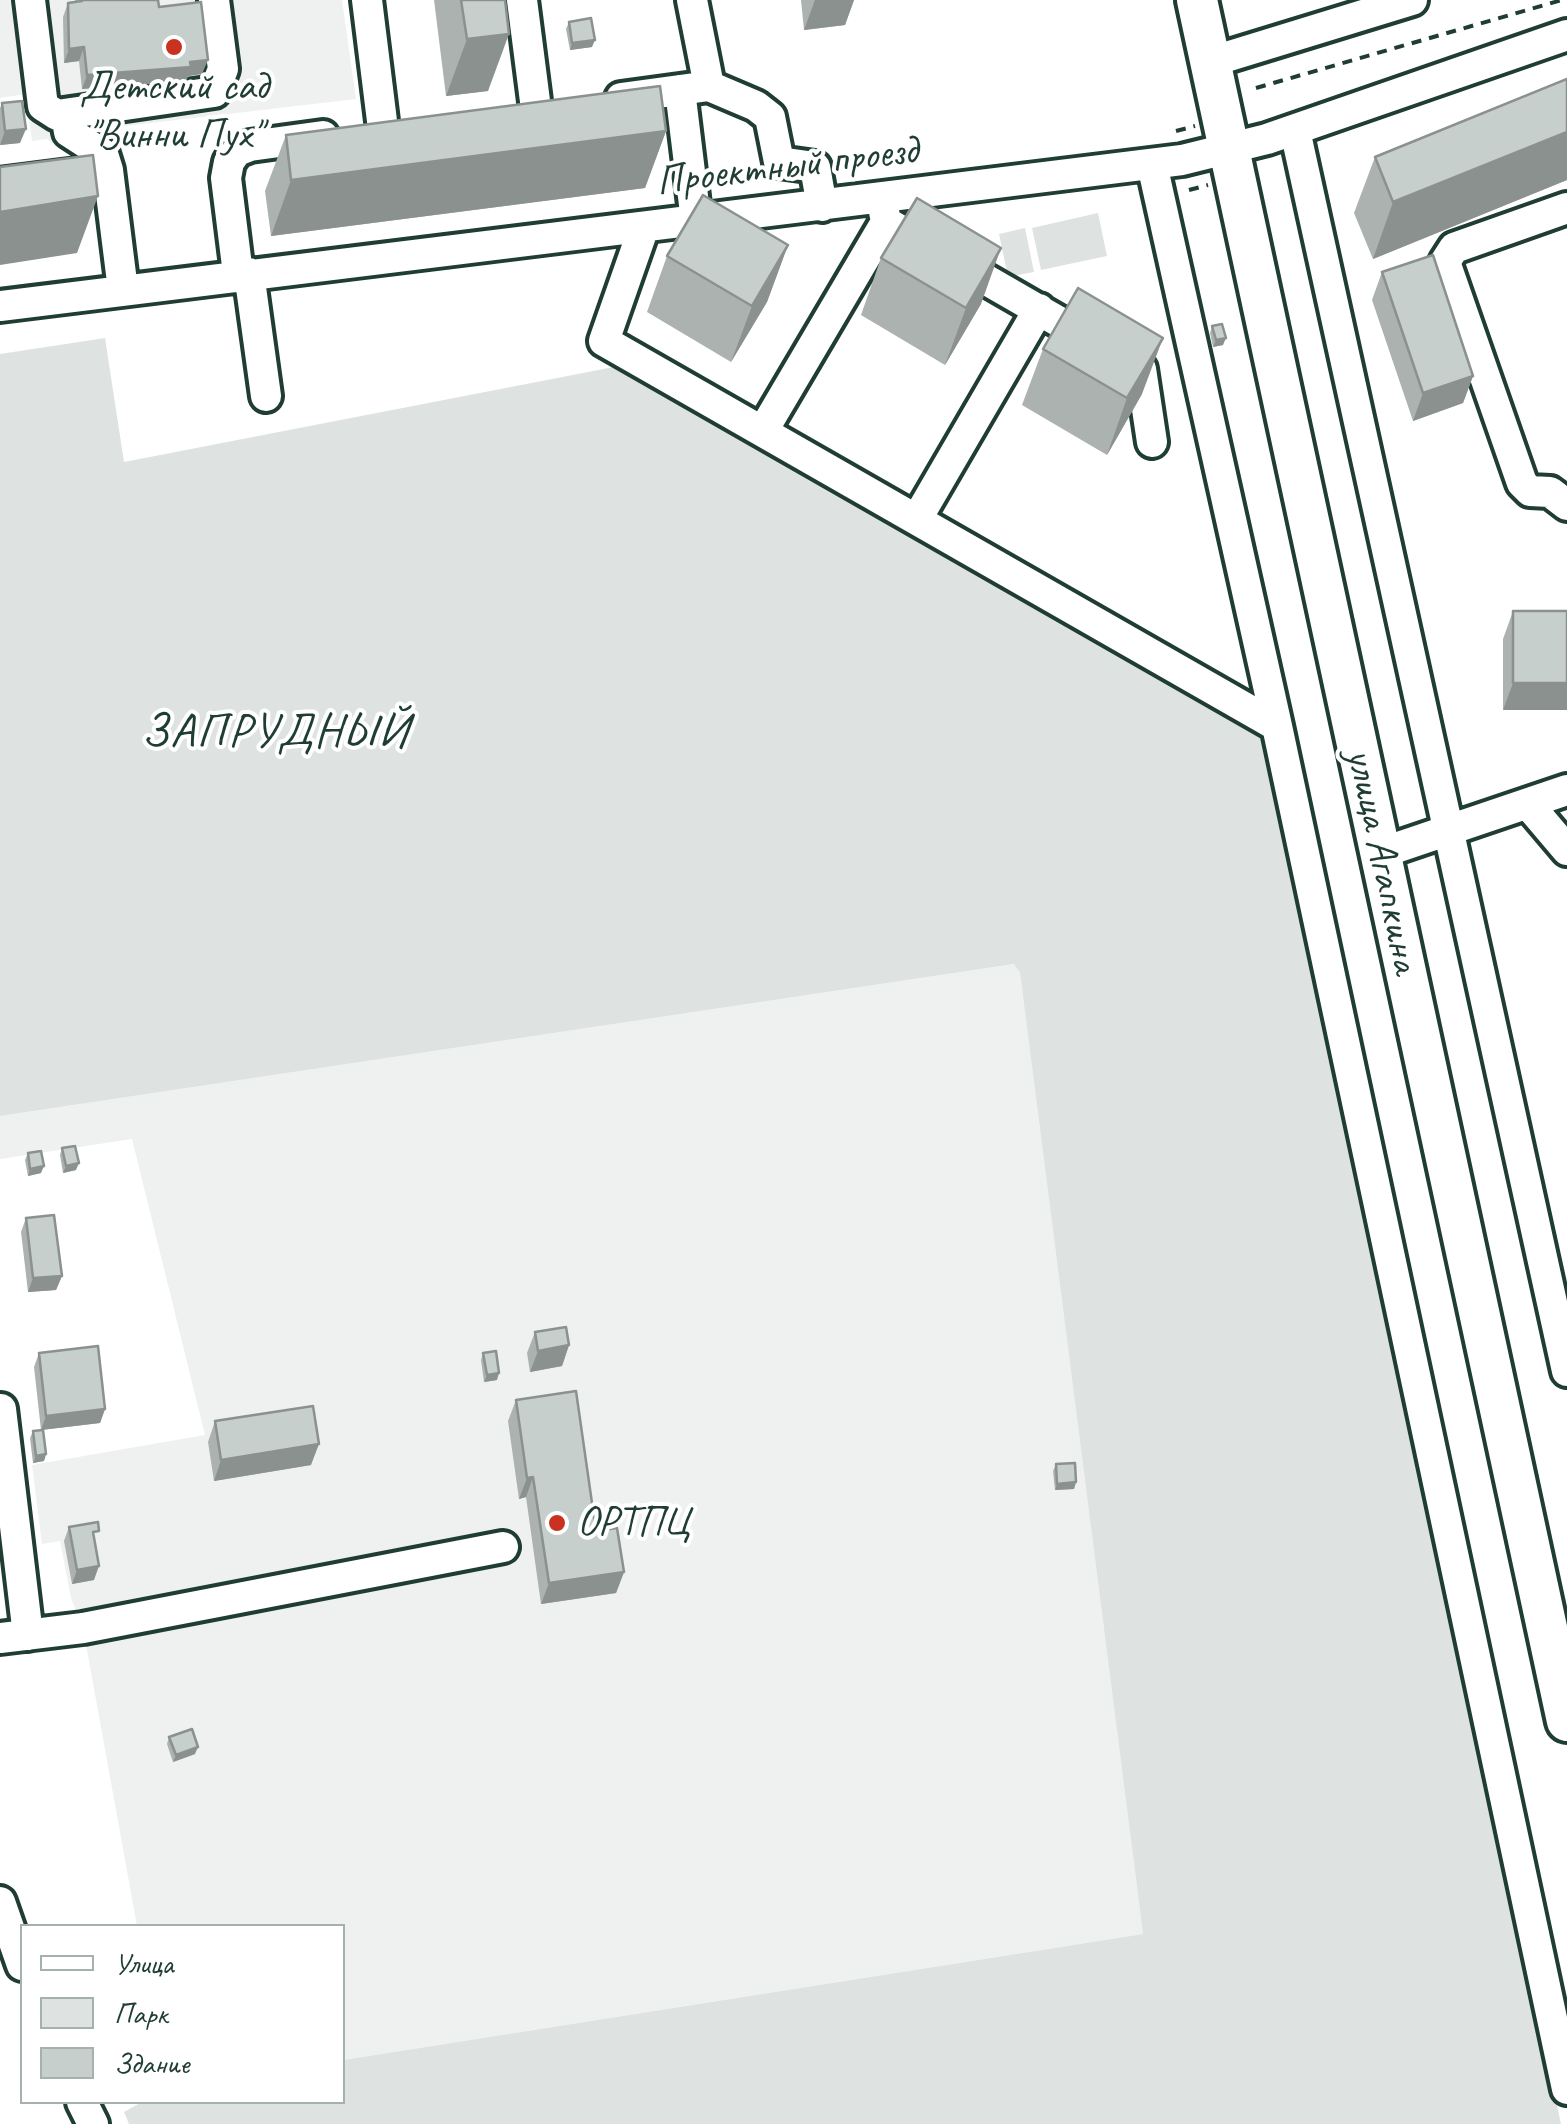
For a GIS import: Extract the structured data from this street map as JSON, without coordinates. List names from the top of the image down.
{
  "streets": {
    "main road": ["улица Агапкина"],
    "street": ["Проектный проезд"]
  },
  "crossings": [
    ["Проектный проезд", "улица Агапкина"]
  ],
  "districts": ["ЗАПРУДНЫЙ"],
  "places": ["Детский сад \"Винни Пух\"", "ОРТПЦ"],
  "legend": ["Улица", "Парк", "Здание"]
}
